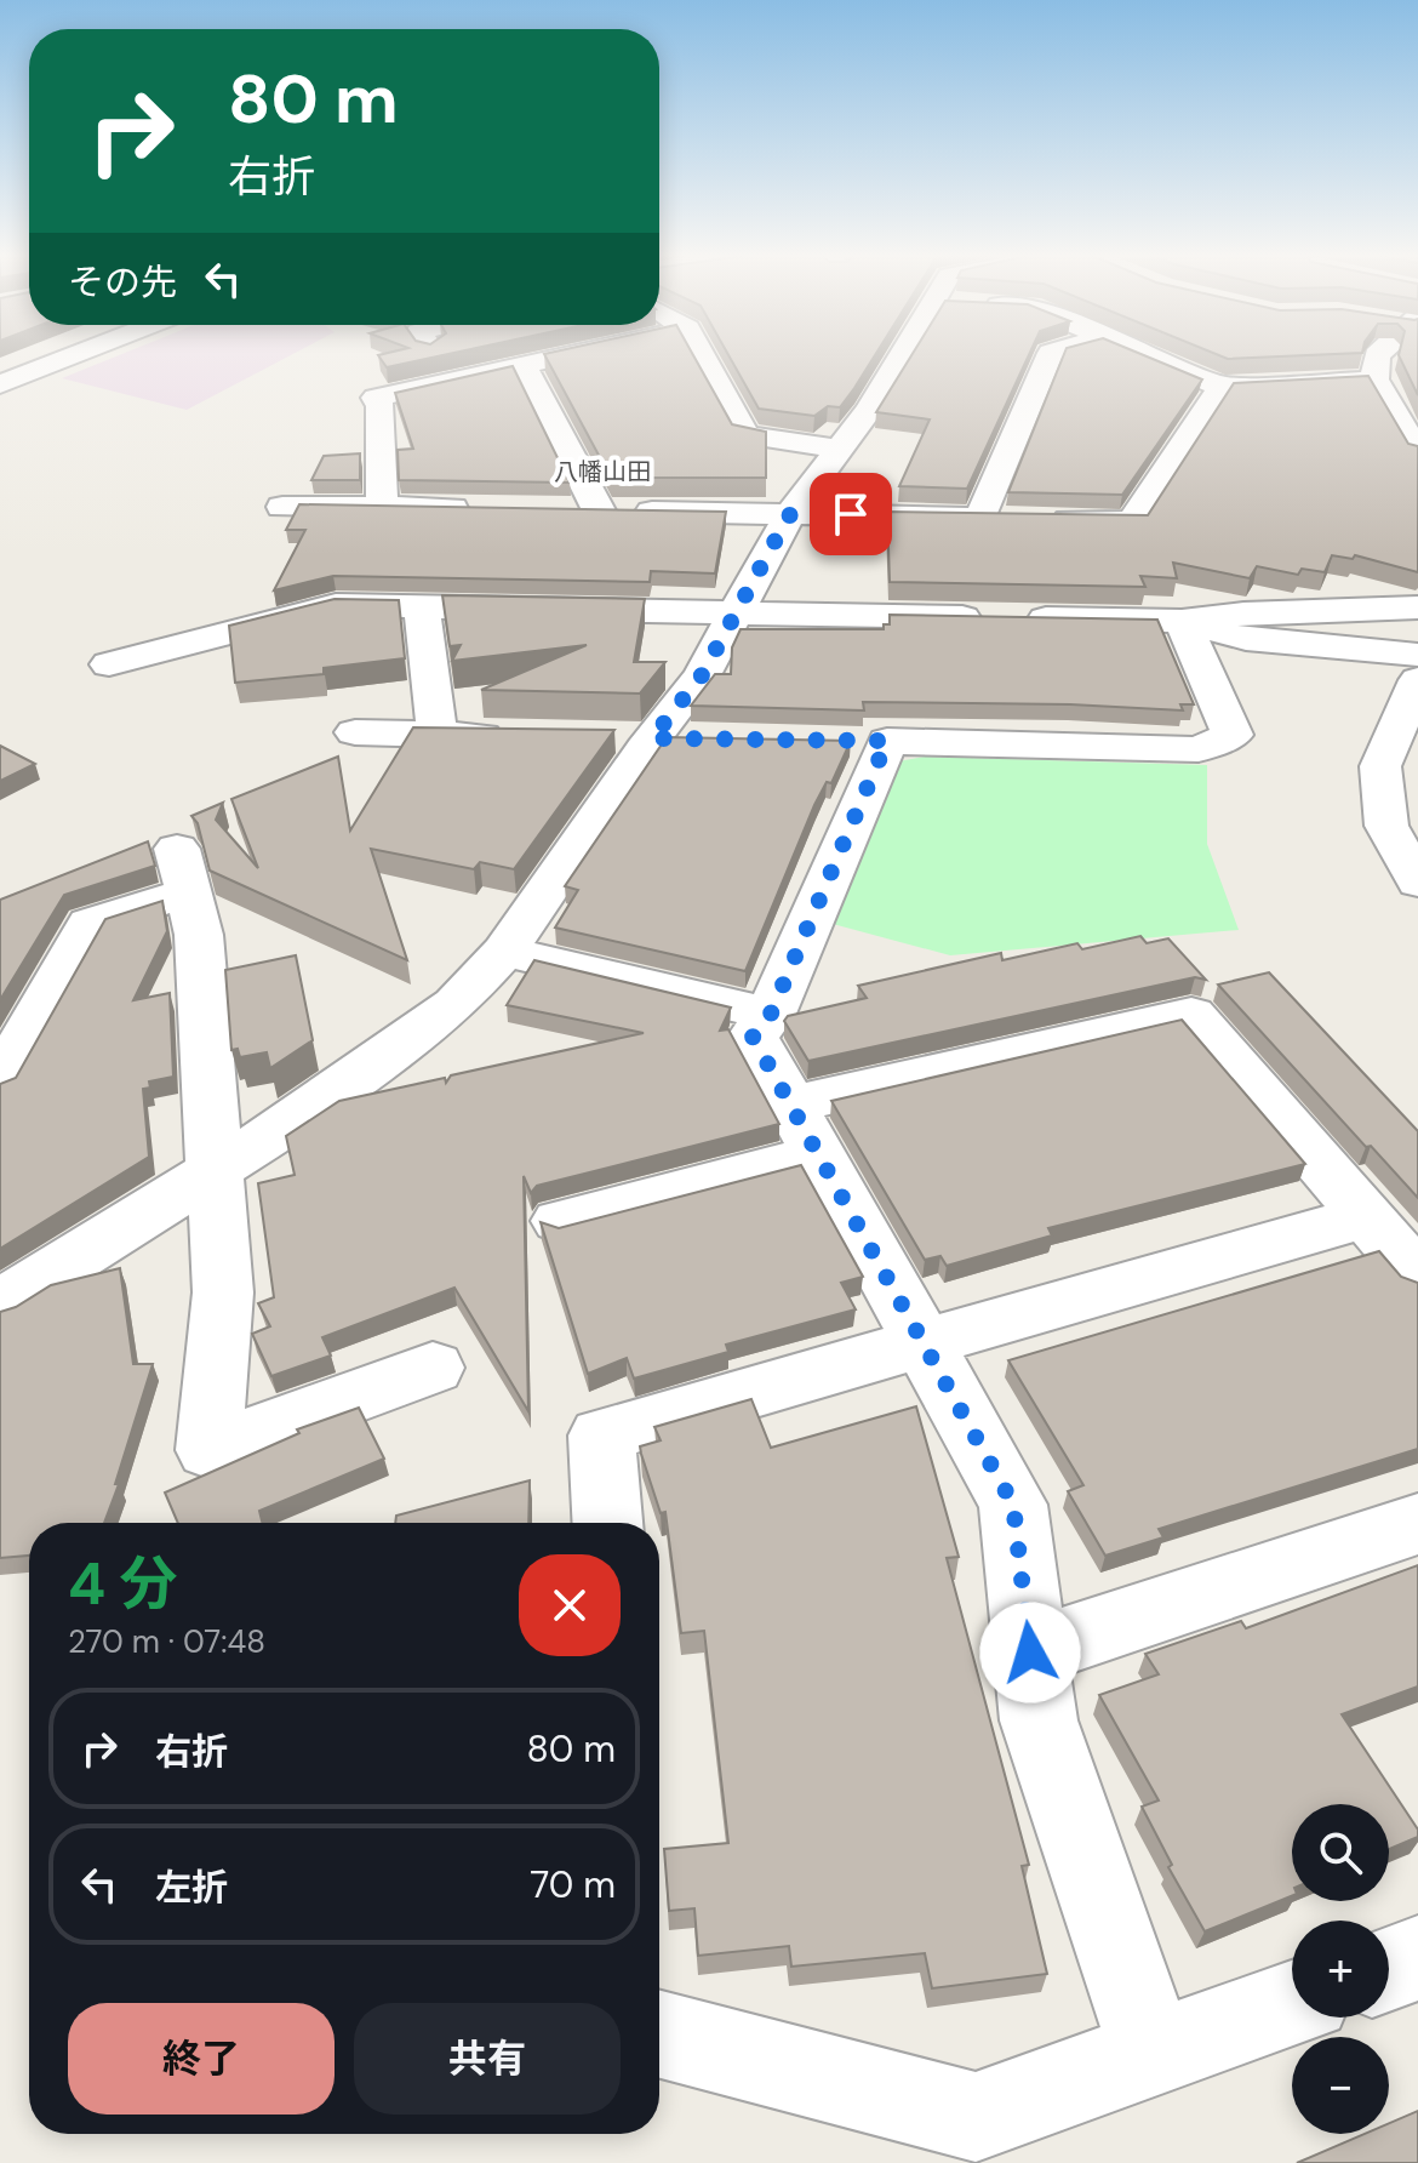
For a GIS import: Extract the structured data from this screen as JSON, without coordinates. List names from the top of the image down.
{
  "districts": ["八幡山田"],
  "page": {
    "turn": ["80 m", "右折"],
    "then": "その先",
    "heading": ["4 分", "270 m · 07:48"],
    "list": [
      {
        "name": "右折",
        "value": "80 m"
      },
      {
        "name": "左折",
        "value": "70 m"
      }
    ],
    "map_buttons": ["+", "−"],
    "buttons": ["終了", "共有"]
  }
}
